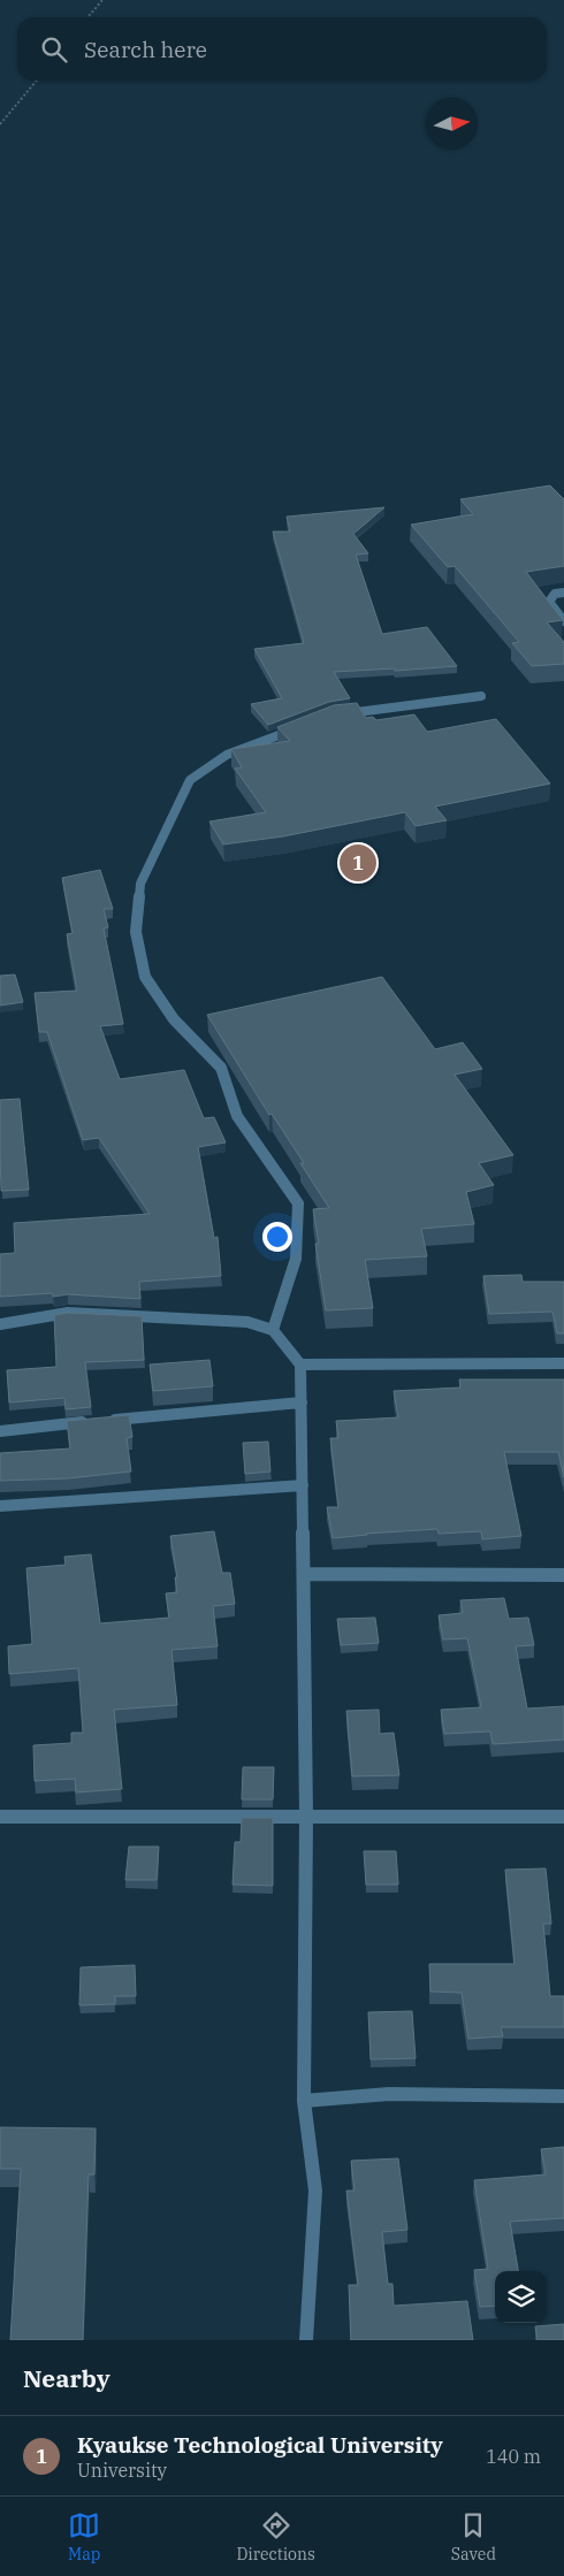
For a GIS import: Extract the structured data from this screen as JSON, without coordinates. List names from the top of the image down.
{
  "north": "right",
  "page": {
    "search": "Search here",
    "pins": "1",
    "heading": "Nearby",
    "list": [
      {
        "mark": "1",
        "name": "Kyaukse Technological University",
        "note": "University",
        "value": "140 m"
      }
    ],
    "nav": ["Map", "Directions", "Saved"]
  }
}
